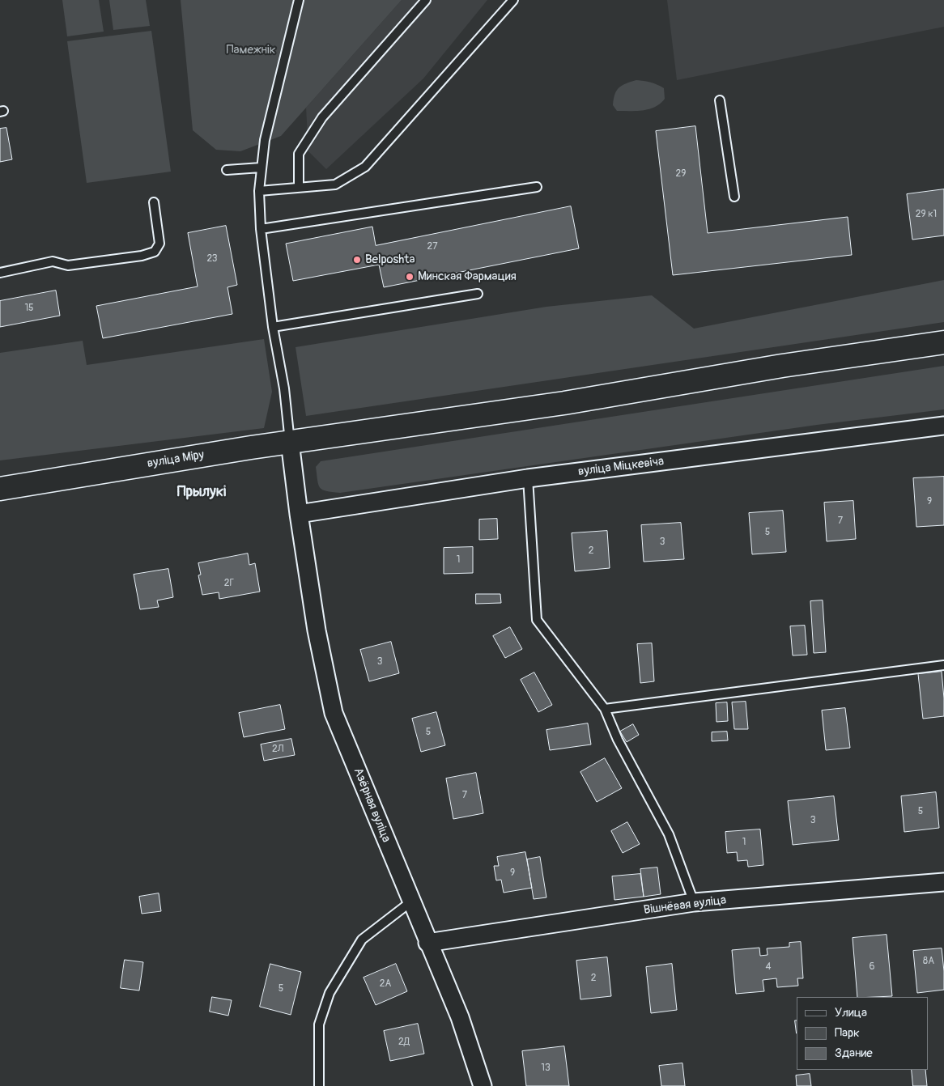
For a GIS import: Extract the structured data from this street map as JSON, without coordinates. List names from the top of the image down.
{
  "streets": {
    "street": [
      "вуліца Міру",
      "вуліца Міцкевіча",
      "Азёрная вуліца",
      "Вішнёвая вуліца"
    ]
  },
  "crossings": [
    ["вуліца Міру", "Азёрная вуліца"],
    ["вуліца Міцкевіча", "Азёрная вуліца"],
    ["Азёрная вуліца", "Вішнёвая вуліца"]
  ],
  "districts": ["Прылукі"],
  "parks": ["Памежнік"],
  "places": ["Belposhta", "Минская Фармация"],
  "house_numbers": [
    "29",
    "29 к1",
    "27",
    "23",
    "15",
    "9",
    "7",
    "5",
    "3",
    "2",
    "1",
    "2Г",
    "3",
    "5",
    "2Л",
    "7",
    "5",
    "3",
    "1",
    "9",
    "8А",
    "4",
    "6",
    "2",
    "2А",
    "5",
    "2Д",
    "13"
  ],
  "legend": ["Улица", "Парк", "Здание"]
}
